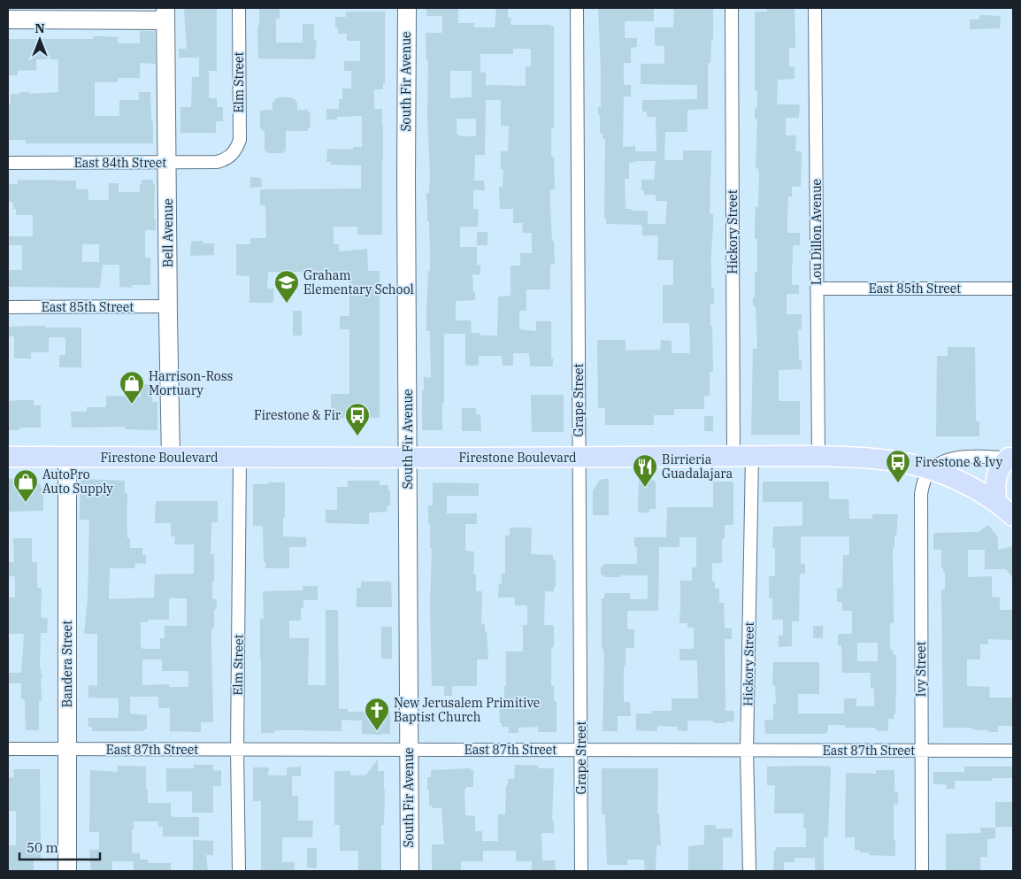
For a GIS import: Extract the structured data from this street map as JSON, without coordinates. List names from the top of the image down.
{
  "streets": {
    "main road": ["Firestone Boulevard"],
    "street": [
      "South Fir Avenue",
      "Elm Street",
      "East 84th Street",
      "Hickory Street",
      "Lou Dillon Avenue",
      "Bell Avenue",
      "East 85th Street",
      "Grape Street",
      "Bandera Street",
      "Ivy Street",
      "East 87th Street"
    ]
  },
  "crossings": [
    ["South Fir Avenue", "Firestone Boulevard"],
    ["South Fir Avenue", "East 87th Street"],
    ["Elm Street", "East 84th Street"],
    ["Elm Street", "Firestone Boulevard"],
    ["Elm Street", "East 87th Street"],
    ["East 84th Street", "Bell Avenue"],
    ["Hickory Street", "Firestone Boulevard"],
    ["Hickory Street", "East 87th Street"],
    ["Lou Dillon Avenue", "East 85th Street"],
    ["Lou Dillon Avenue", "Firestone Boulevard"],
    ["Bell Avenue", "East 85th Street"],
    ["Bell Avenue", "Firestone Boulevard"],
    ["Grape Street", "Firestone Boulevard"],
    ["Grape Street", "East 87th Street"],
    ["Firestone Boulevard", "Bandera Street"],
    ["Firestone Boulevard", "Ivy Street"],
    ["Bandera Street", "East 87th Street"],
    ["Ivy Street", "East 87th Street"]
  ],
  "places": {
    "school or university": ["Graham Elementary School"],
    "shop": ["Harrison-Ross Mortuary", "AutoPro Auto Supply"],
    "bus stop": ["Firestone & Fir", "Firestone & Ivy"],
    "restaurant": ["Birrieria Guadalajara"],
    "church": ["New Jerusalem Primitive Baptist Church"]
  },
  "scale_bar": "50 m",
  "north": "top"
}
